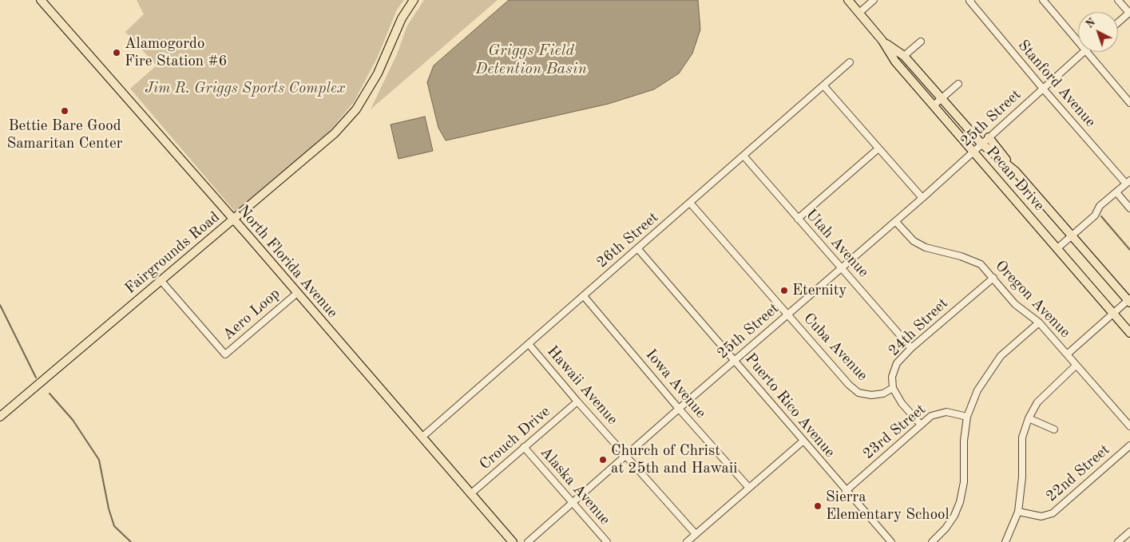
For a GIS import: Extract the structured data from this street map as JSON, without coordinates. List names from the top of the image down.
{
  "streets": {
    "main road": ["Pecan Drive", "Fairgrounds Road", "North Florida Avenue"],
    "street": [
      "Stanford Avenue",
      "25th Street",
      "26th Street",
      "Utah Avenue",
      "Oregon Avenue",
      "Aero Loop",
      "24th Street",
      "Cuba Avenue",
      "Iowa Avenue",
      "Hawaii Avenue",
      "Puerto Rico Avenue",
      "23rd Street",
      "Crouch Drive",
      "22nd Street",
      "Alaska Avenue"
    ]
  },
  "crossings": [
    ["Stanford Avenue", "25th Street"],
    ["25th Street", "Pecan Drive"],
    ["25th Street", "Utah Avenue"],
    ["25th Street", "Oregon Avenue"],
    ["25th Street", "Cuba Avenue"],
    ["25th Street", "Iowa Avenue"],
    ["25th Street", "Hawaii Avenue"],
    ["25th Street", "Puerto Rico Avenue"],
    ["25th Street", "Alaska Avenue"],
    ["26th Street", "Utah Avenue"],
    ["26th Street", "North Florida Avenue"],
    ["26th Street", "Cuba Avenue"],
    ["26th Street", "Iowa Avenue"],
    ["26th Street", "Hawaii Avenue"],
    ["26th Street", "Puerto Rico Avenue"],
    ["Utah Avenue", "24th Street"],
    ["Fairgrounds Road", "North Florida Avenue"],
    ["Fairgrounds Road", "Aero Loop"],
    ["North Florida Avenue", "Aero Loop"],
    ["North Florida Avenue", "Crouch Drive"],
    ["Oregon Avenue", "24th Street"],
    ["24th Street", "Cuba Avenue"],
    ["Hawaii Avenue", "Crouch Drive"],
    ["Puerto Rico Avenue", "23rd Street"],
    ["Crouch Drive", "Alaska Avenue"]
  ],
  "water": ["Griggs Field Detention Basin"],
  "parks": ["Jim R. Griggs Sports Complex"],
  "places": [
    "Alamogordo Fire Station #6",
    "Bettie Bare Good Samaritan Center",
    "Eternity",
    "Church of Christ at 25th and Hawaii",
    "Sierra Elementary School"
  ],
  "north": "top left"
}
